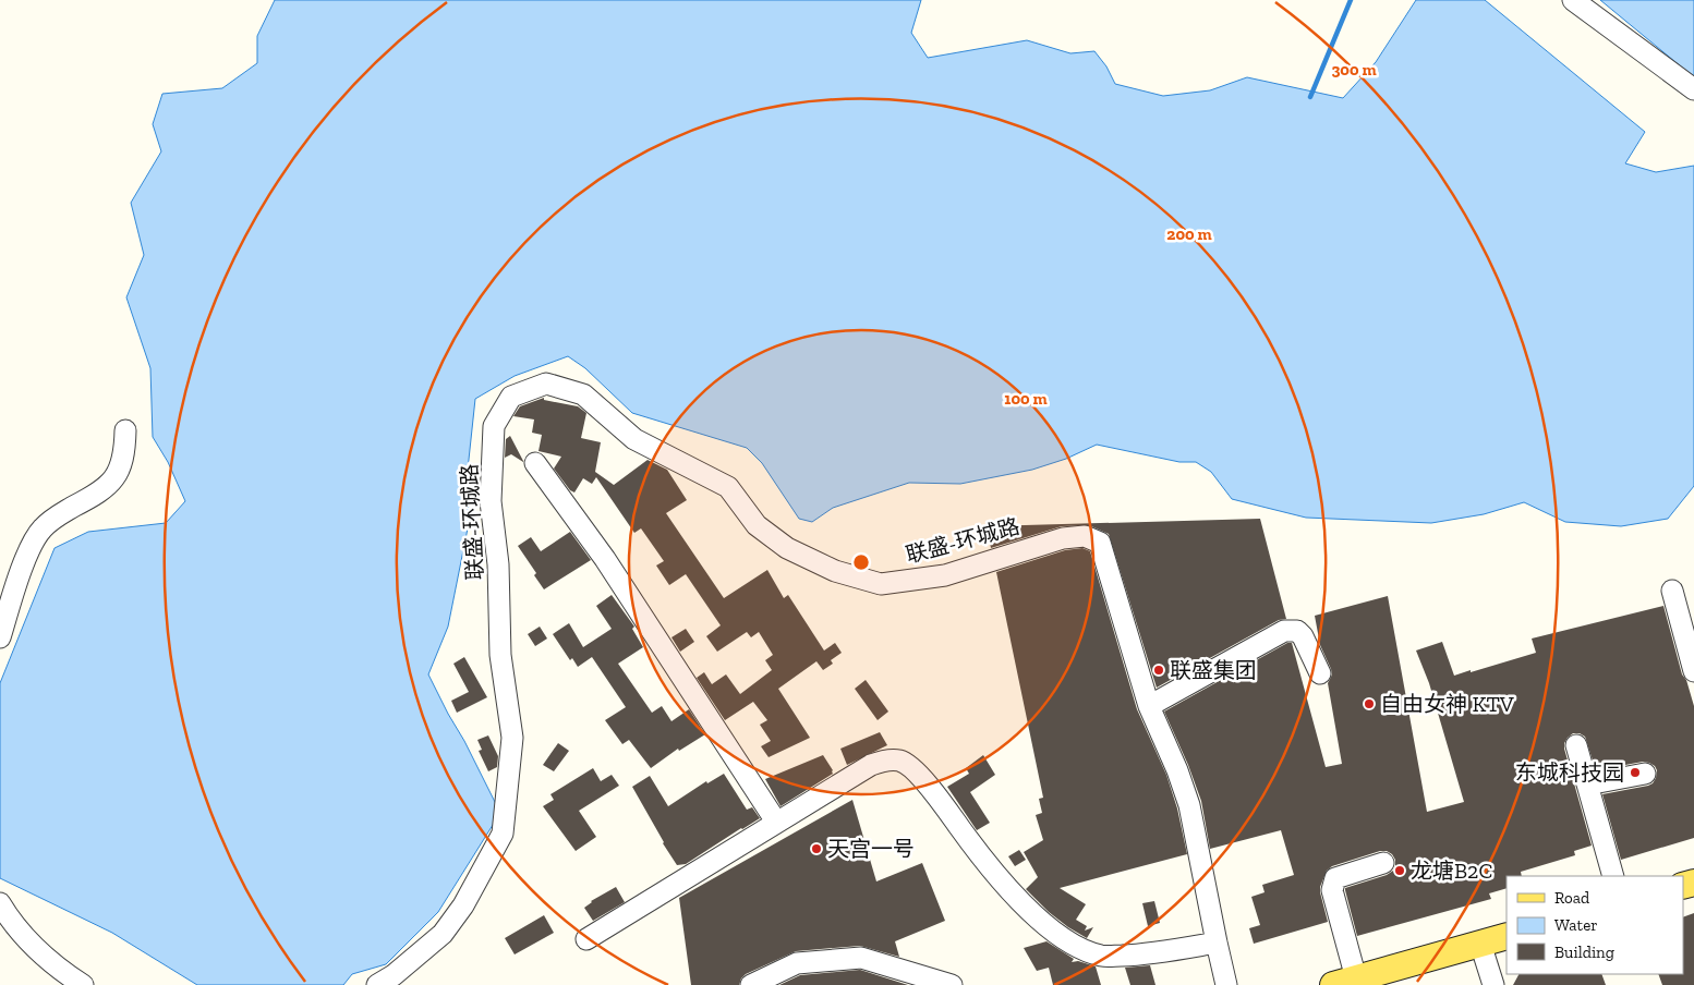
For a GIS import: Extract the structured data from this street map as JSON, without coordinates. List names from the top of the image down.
{
  "streets": {
    "street": ["联盛-环城路"]
  },
  "places": [
    "联盛集团",
    "自由女神 KTV",
    "东城科技园",
    "天宫一号",
    "龙塘B2C"
  ],
  "legend": ["Road", "Water", "Building"],
  "rings": ["300 m", "200 m", "100 m"]
}
